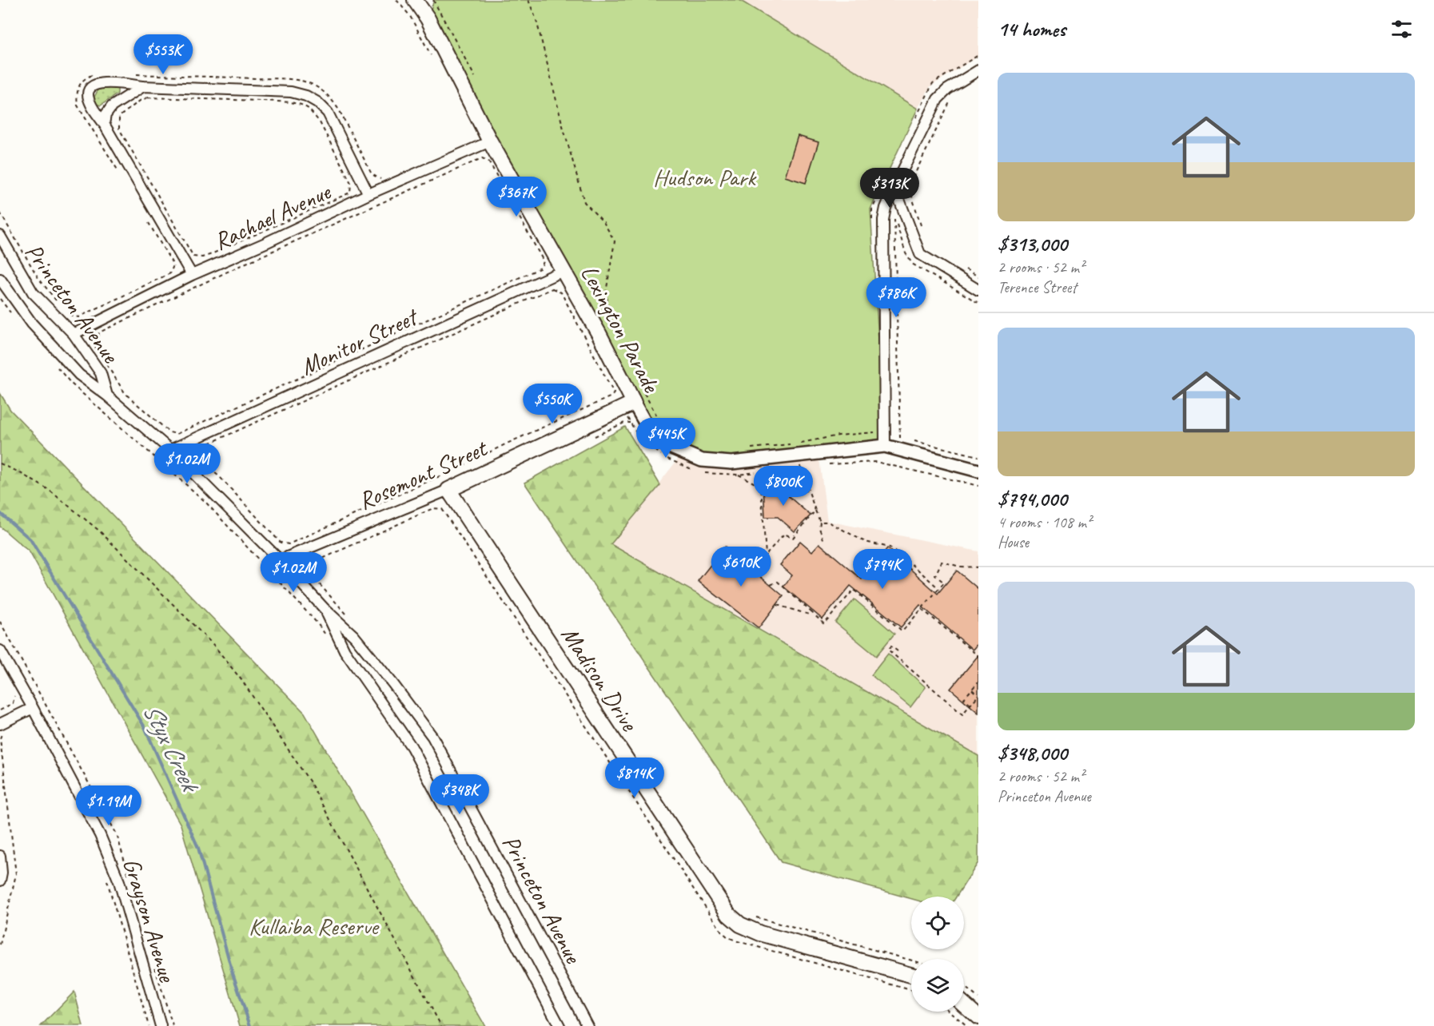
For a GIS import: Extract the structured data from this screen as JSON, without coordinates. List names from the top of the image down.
{
  "streets": {
    "main road": ["Lexington Parade", "Rosemont Street", "Madison Drive"],
    "street": [
      "Rachael Avenue",
      "Princeton Avenue",
      "Monitor Street",
      "Grayson Avenue"
    ]
  },
  "crossings": [
    ["Rachael Avenue", "Princeton Avenue"],
    ["Rachael Avenue", "Lexington Parade"],
    ["Princeton Avenue", "Monitor Street"],
    ["Princeton Avenue", "Rosemont Street"],
    ["Lexington Parade", "Monitor Street"],
    ["Lexington Parade", "Rosemont Street"],
    ["Rosemont Street", "Madison Drive"]
  ],
  "water": ["Styx Creek"],
  "parks": ["Hudson Park", "Kullaiba Reserve"],
  "page": {
    "heading": "14 homes",
    "price": [
      "$553K",
      "$313K",
      "$367K",
      "$786K",
      "$550K",
      "$445K",
      "$1.02M",
      "$800K",
      "$610K",
      "$794K",
      "$1.02M",
      "$814K",
      "$348K",
      "$1.19M"
    ],
    "list": [
      {
        "name": "$313,000",
        "note": "2 rooms · 52 m² · Terence Street"
      },
      {
        "name": "$794,000",
        "note": "4 rooms · 108 m² · House"
      },
      {
        "name": "$348,000",
        "note": "2 rooms · 52 m² · Princeton Avenue"
      }
    ]
  }
}
